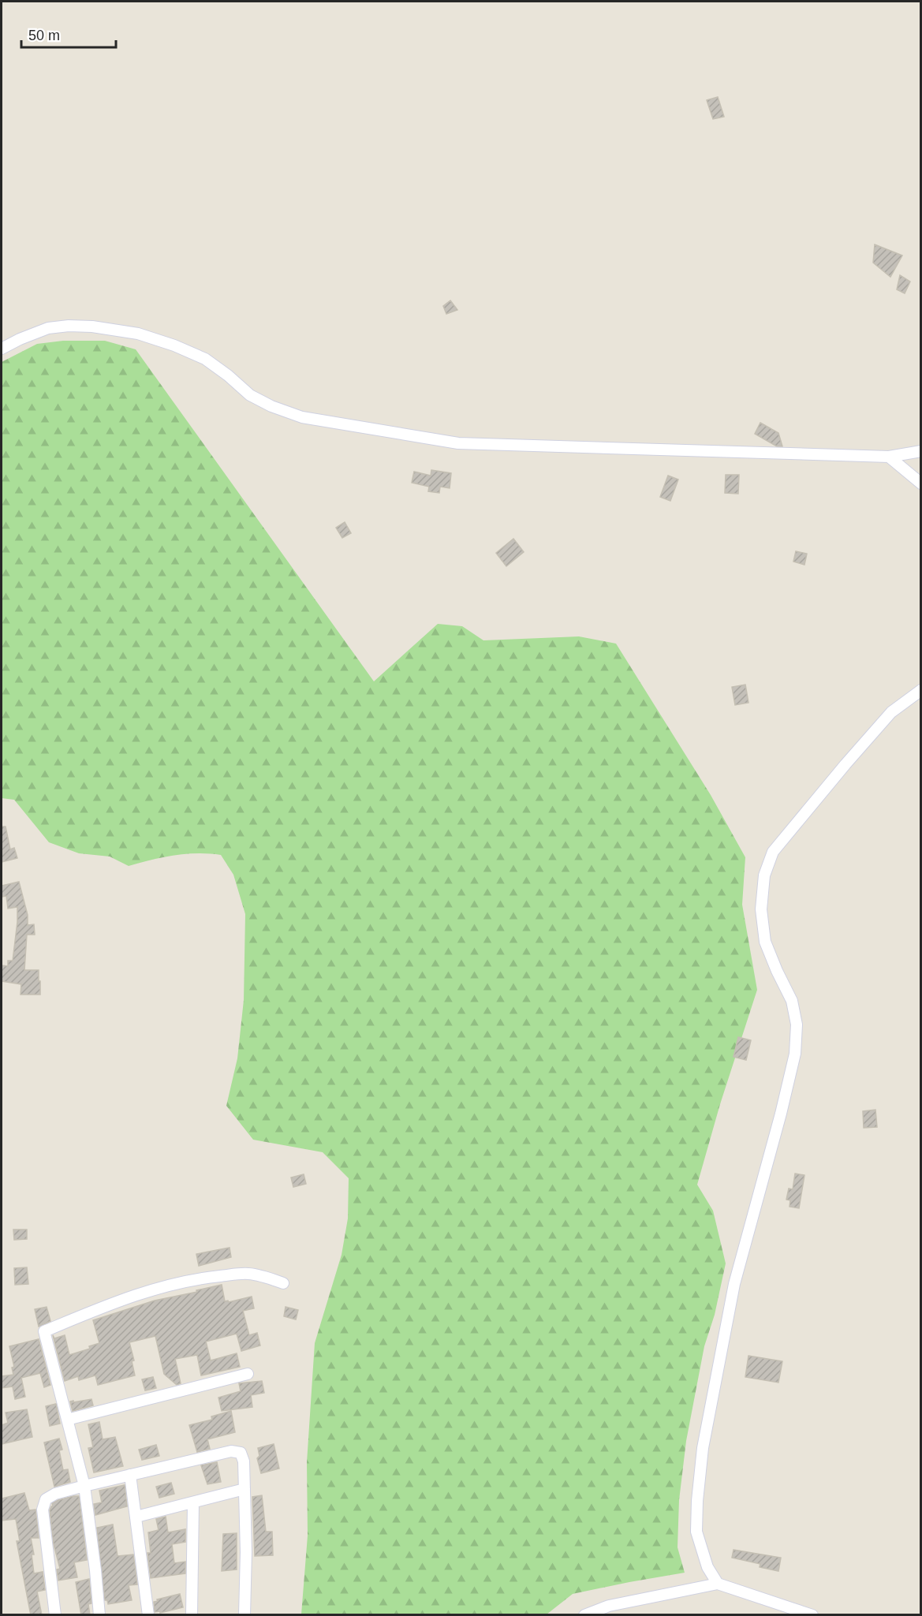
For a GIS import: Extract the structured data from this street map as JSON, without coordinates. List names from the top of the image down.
{
  "scale_bar": "50 m"
}
